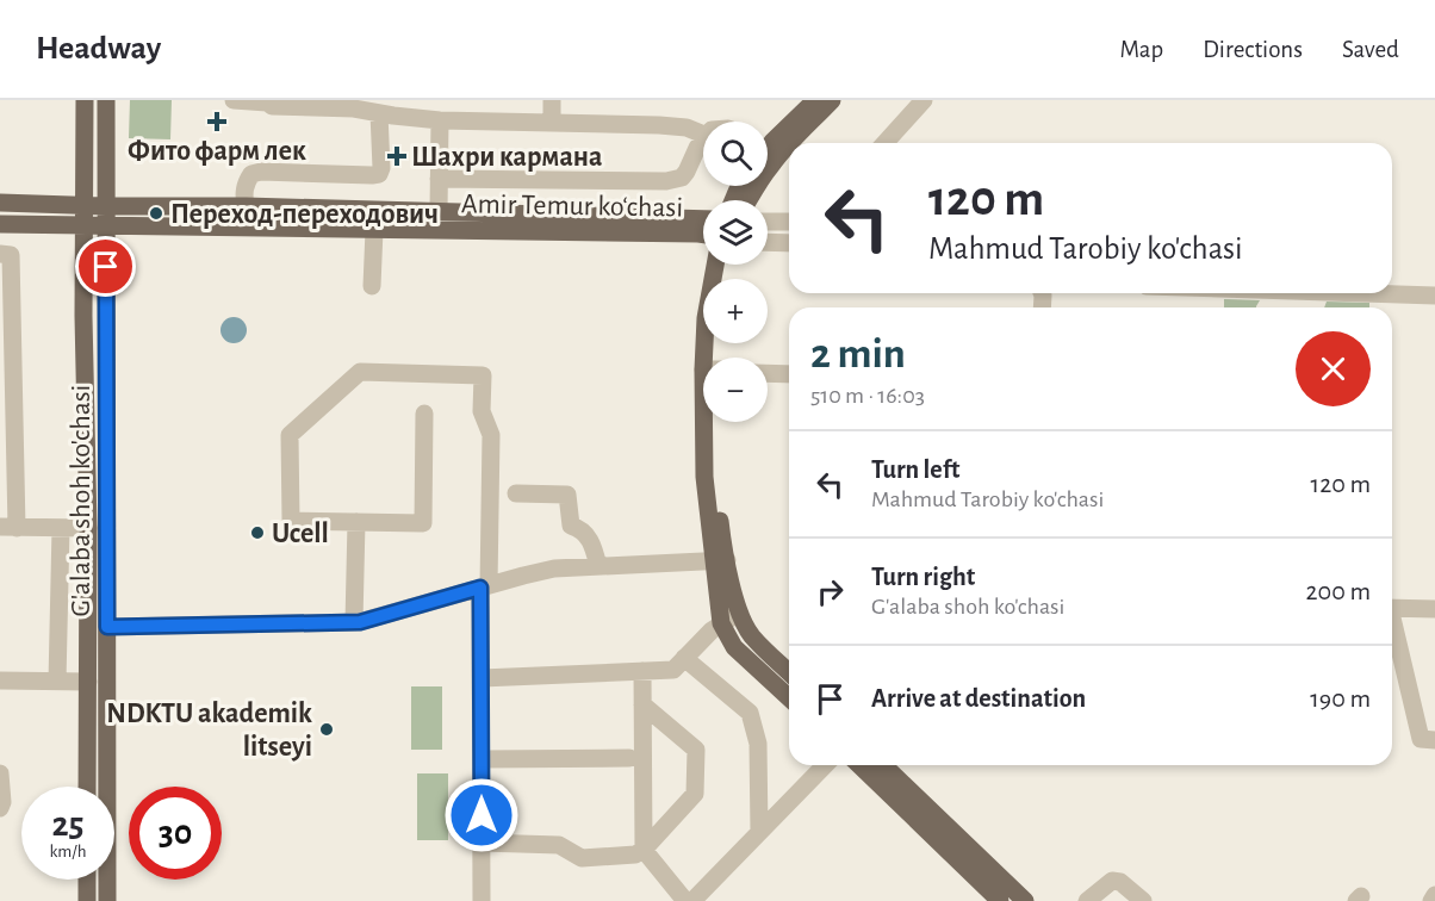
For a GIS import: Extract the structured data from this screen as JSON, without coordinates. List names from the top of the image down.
{
  "streets": {
    "main road": ["Amir Temur ko‘chasi", "G'alaba shoh ko'chasi"]
  },
  "crossings": [
    ["Amir Temur ko‘chasi", "G'alaba shoh ko'chasi"]
  ],
  "places": {
    "health": ["Фито фарм лек", "Шахри кармана"],
    "other": ["Переход-переходович", "Ucell", "NDKTU akademik litseyi"]
  },
  "page": {
    "header": "Headway",
    "nav": ["Map", "Directions", "Saved"],
    "map_buttons": ["+", "−"],
    "turn": ["120 m", "Mahmud Tarobiy ko'chasi"],
    "heading": ["2 min", "510 m · 16:03"],
    "list": [
      {
        "name": "Turn left",
        "note": "Mahmud Tarobiy ko'chasi",
        "value": "120 m"
      },
      {
        "name": "Turn right",
        "note": "G'alaba shoh ko'chasi",
        "value": "200 m"
      },
      {
        "name": "Arrive at destination",
        "value": "190 m"
      }
    ],
    "speed": "25 km/h",
    "limit": "30"
  }
}
